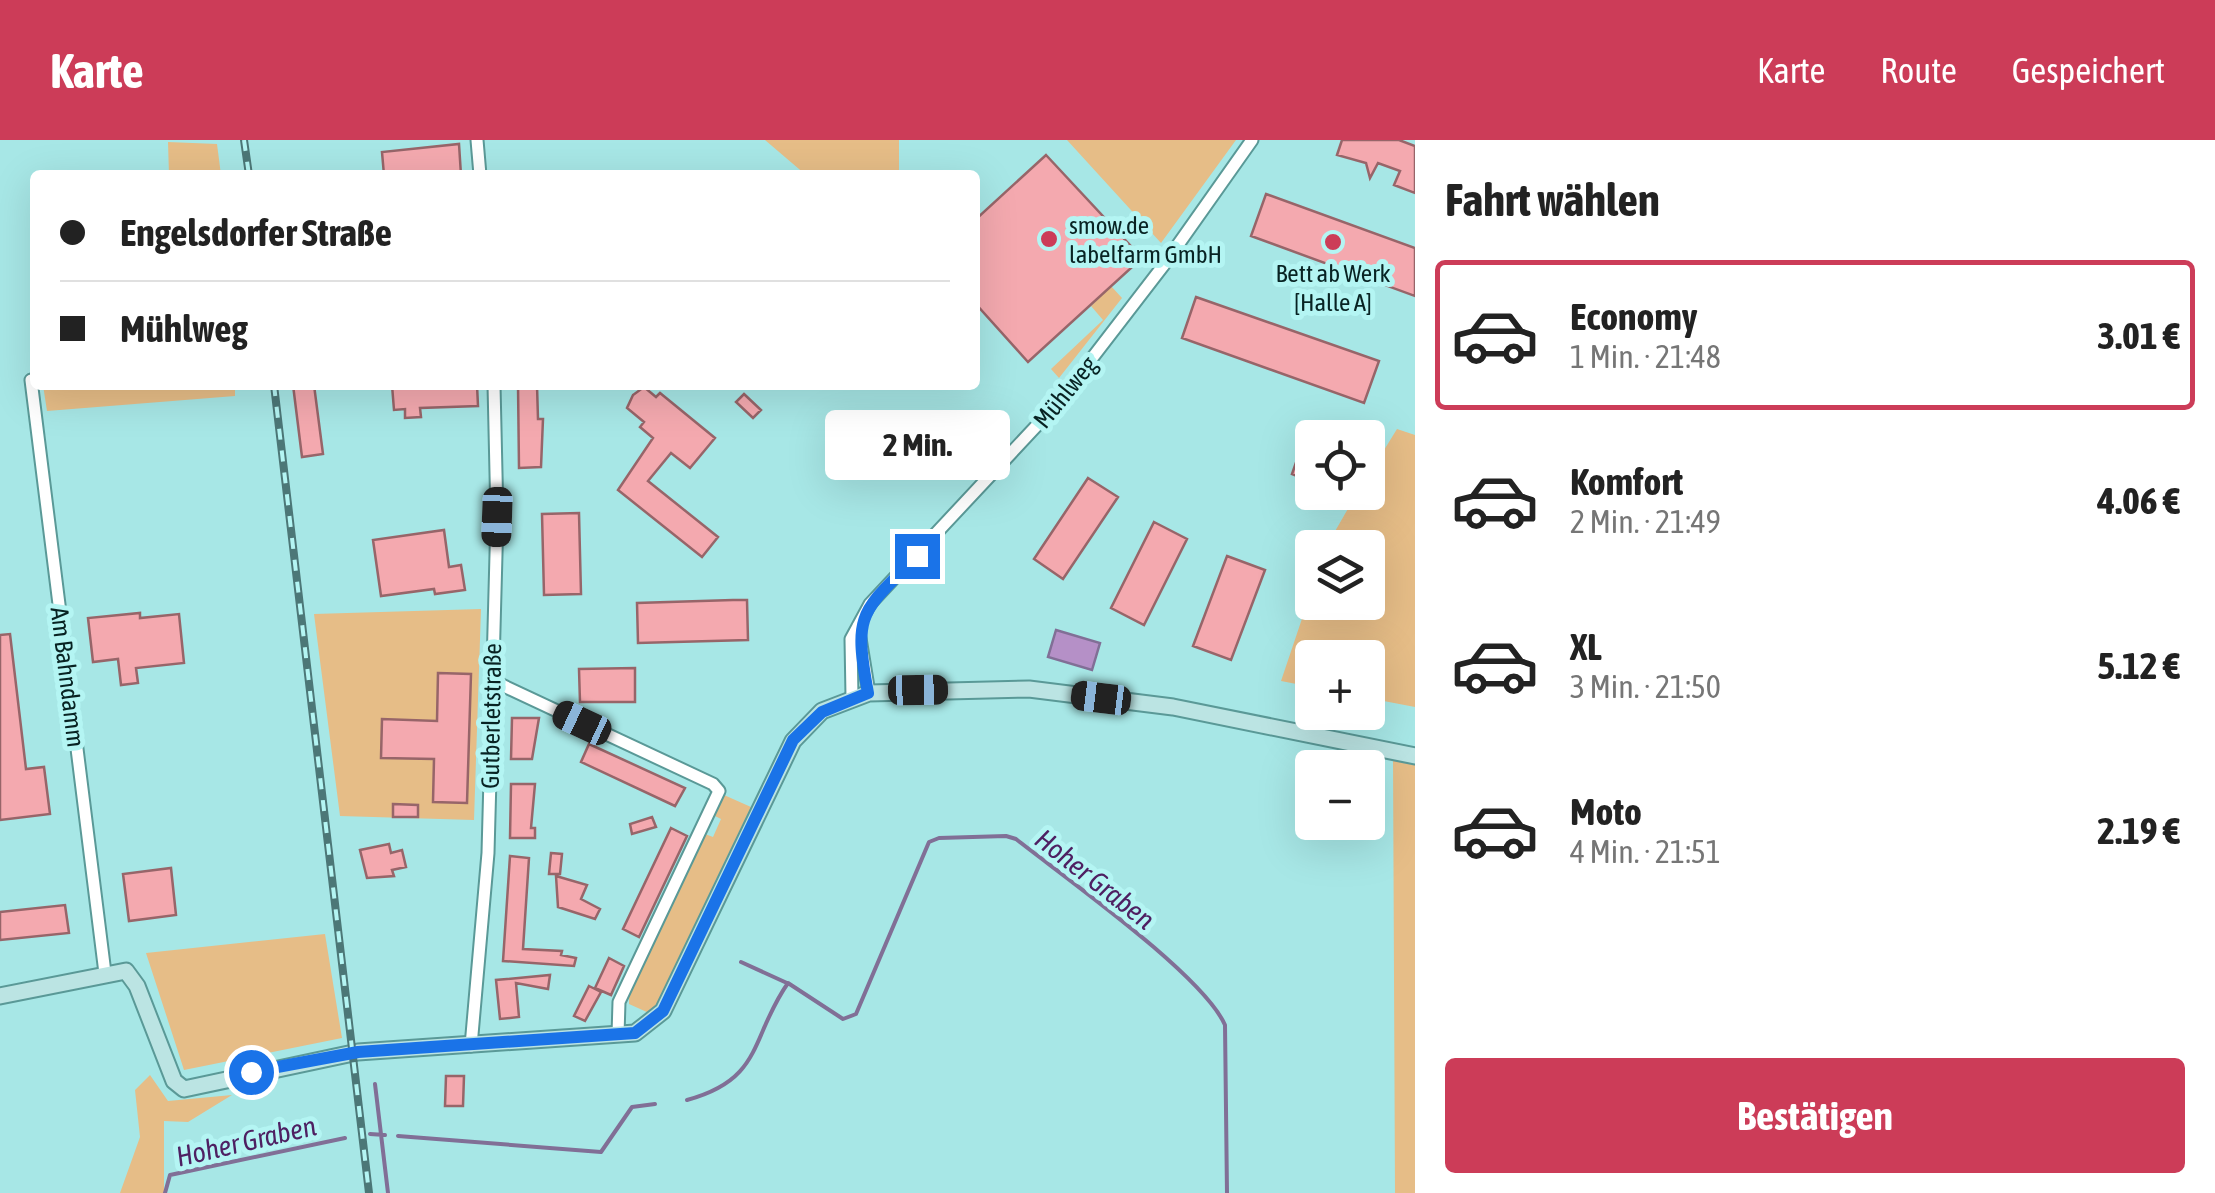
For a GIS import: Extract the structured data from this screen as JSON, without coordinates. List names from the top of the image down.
{
  "streets": {
    "street": ["Mühlweg", "Am Bahndamm", "Gutberletstraße"]
  },
  "water": ["Hoher Graben"],
  "places": ["smow.de labelfarm GmbH", "Bett ab Werk [Halle A]"],
  "page": {
    "header": "Karte",
    "nav": ["Karte", "Route", "Gespeichert"],
    "heading": "Fahrt wählen",
    "banner": ["Engelsdorfer Straße", "Mühlweg"],
    "list": [
      {
        "name": "Economy",
        "note": "1 Min. · 21:48",
        "value": "3.01 €"
      },
      {
        "name": "Komfort",
        "note": "2 Min. · 21:49",
        "value": "4.06 €"
      },
      {
        "name": "XL",
        "note": "3 Min. · 21:50",
        "value": "5.12 €"
      },
      {
        "name": "Moto",
        "note": "4 Min. · 21:51",
        "value": "2.19 €"
      }
    ],
    "bubble": "2 Min.",
    "map_buttons": ["+", "−"],
    "buttons": "Bestätigen"
  }
}
